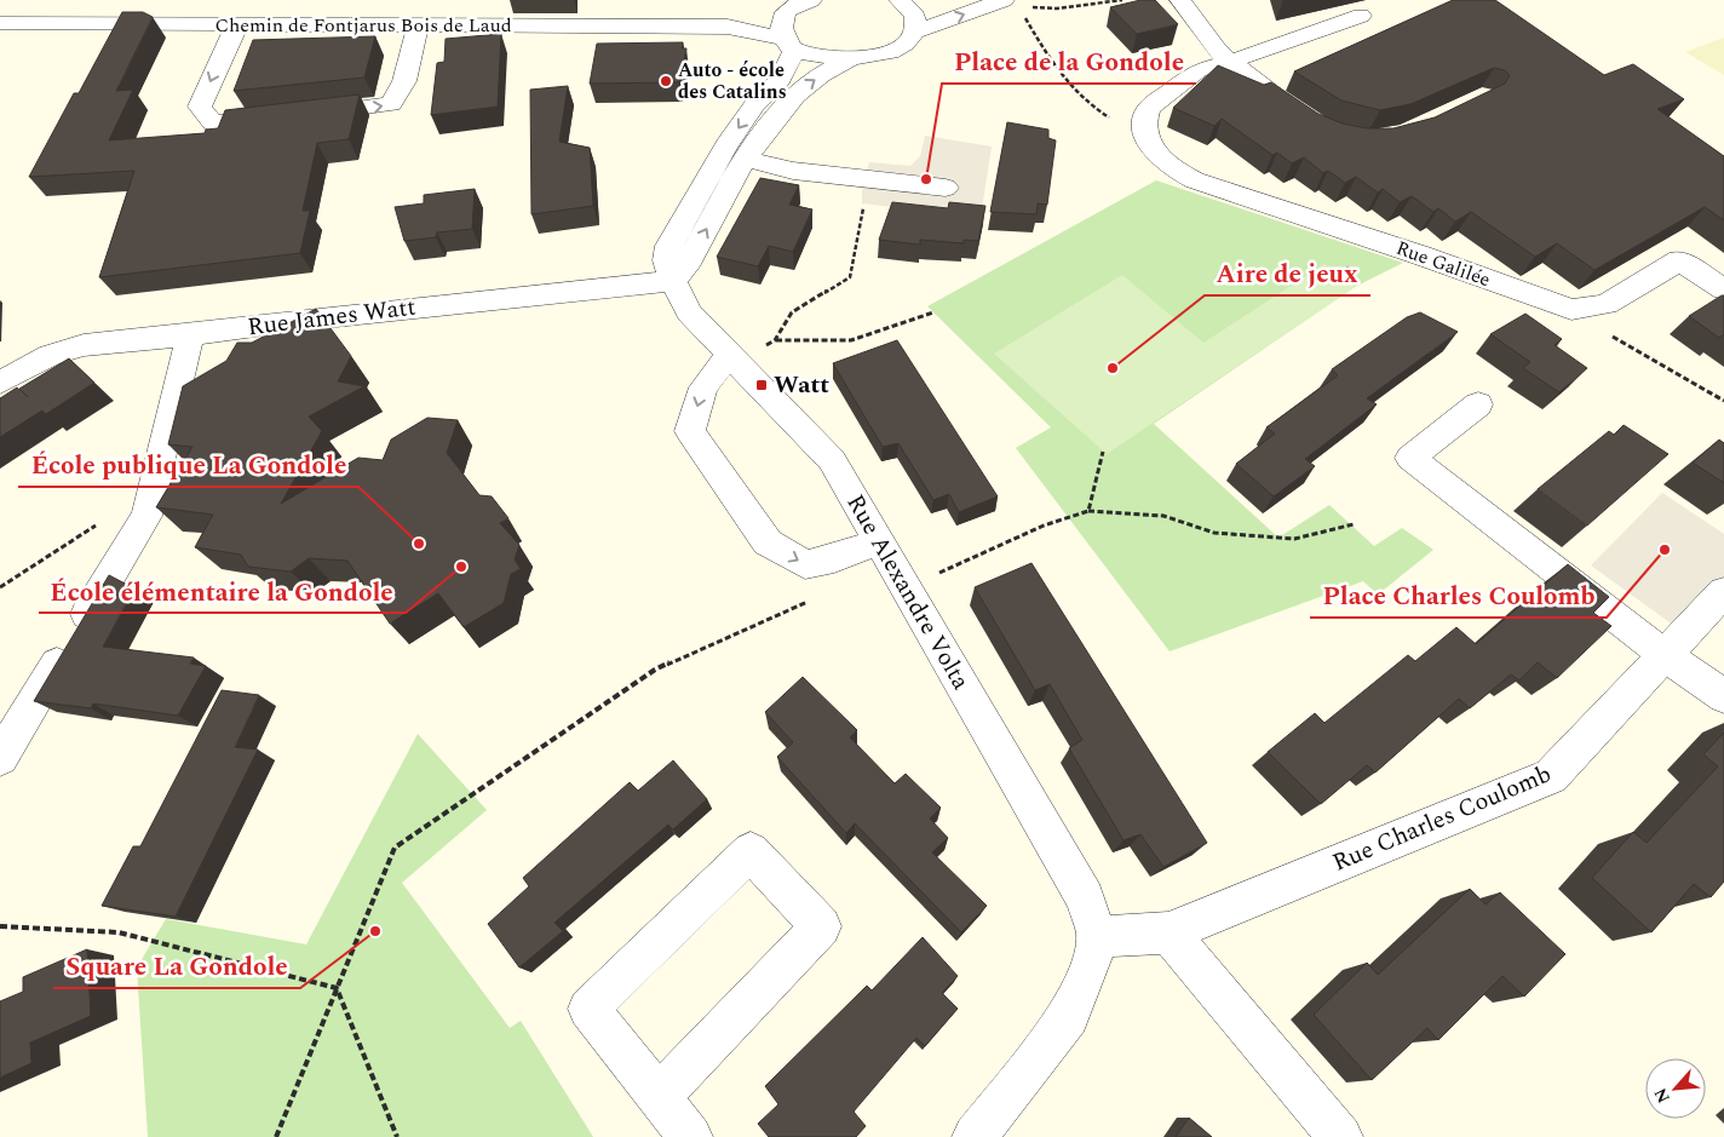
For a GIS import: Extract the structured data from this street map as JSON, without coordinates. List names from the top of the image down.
{
  "streets": {
    "street": [
      "Chemin de Fontjarus Bois de Laud",
      "Rue Galilée",
      "Rue James Watt",
      "Rue Alexandre Volta",
      "Rue Charles Coulomb"
    ]
  },
  "crossings": [
    ["Rue James Watt", "Rue Alexandre Volta"],
    ["Rue Alexandre Volta", "Rue Charles Coulomb"]
  ],
  "places": {
    "other": [
      "Auto - école des Catalins",
      "Place de la Gondole",
      "Aire de jeux",
      "École publique La Gondole",
      "Place Charles Coulomb",
      "École élémentaire la Gondole",
      "Square La Gondole"
    ],
    "transit": ["Watt"]
  },
  "north": "bottom left"
}
